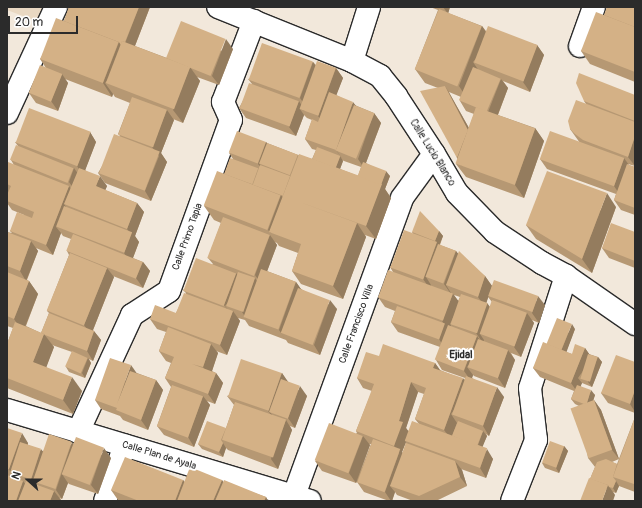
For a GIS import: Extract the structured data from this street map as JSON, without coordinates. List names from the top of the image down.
{
  "streets": {
    "street": [
      "Calle Lucio Blanco",
      "Calle Primo Tapia",
      "Calle Francisco Villa",
      "Calle Plan de Ayala"
    ]
  },
  "crossings": [
    ["Calle Lucio Blanco", "Calle Primo Tapia"],
    ["Calle Lucio Blanco", "Calle Francisco Villa"],
    ["Calle Primo Tapia", "Calle Plan de Ayala"],
    ["Calle Francisco Villa", "Calle Plan de Ayala"]
  ],
  "districts": ["Ejidal"],
  "scale_bar": "20 m",
  "north": "left"
}
